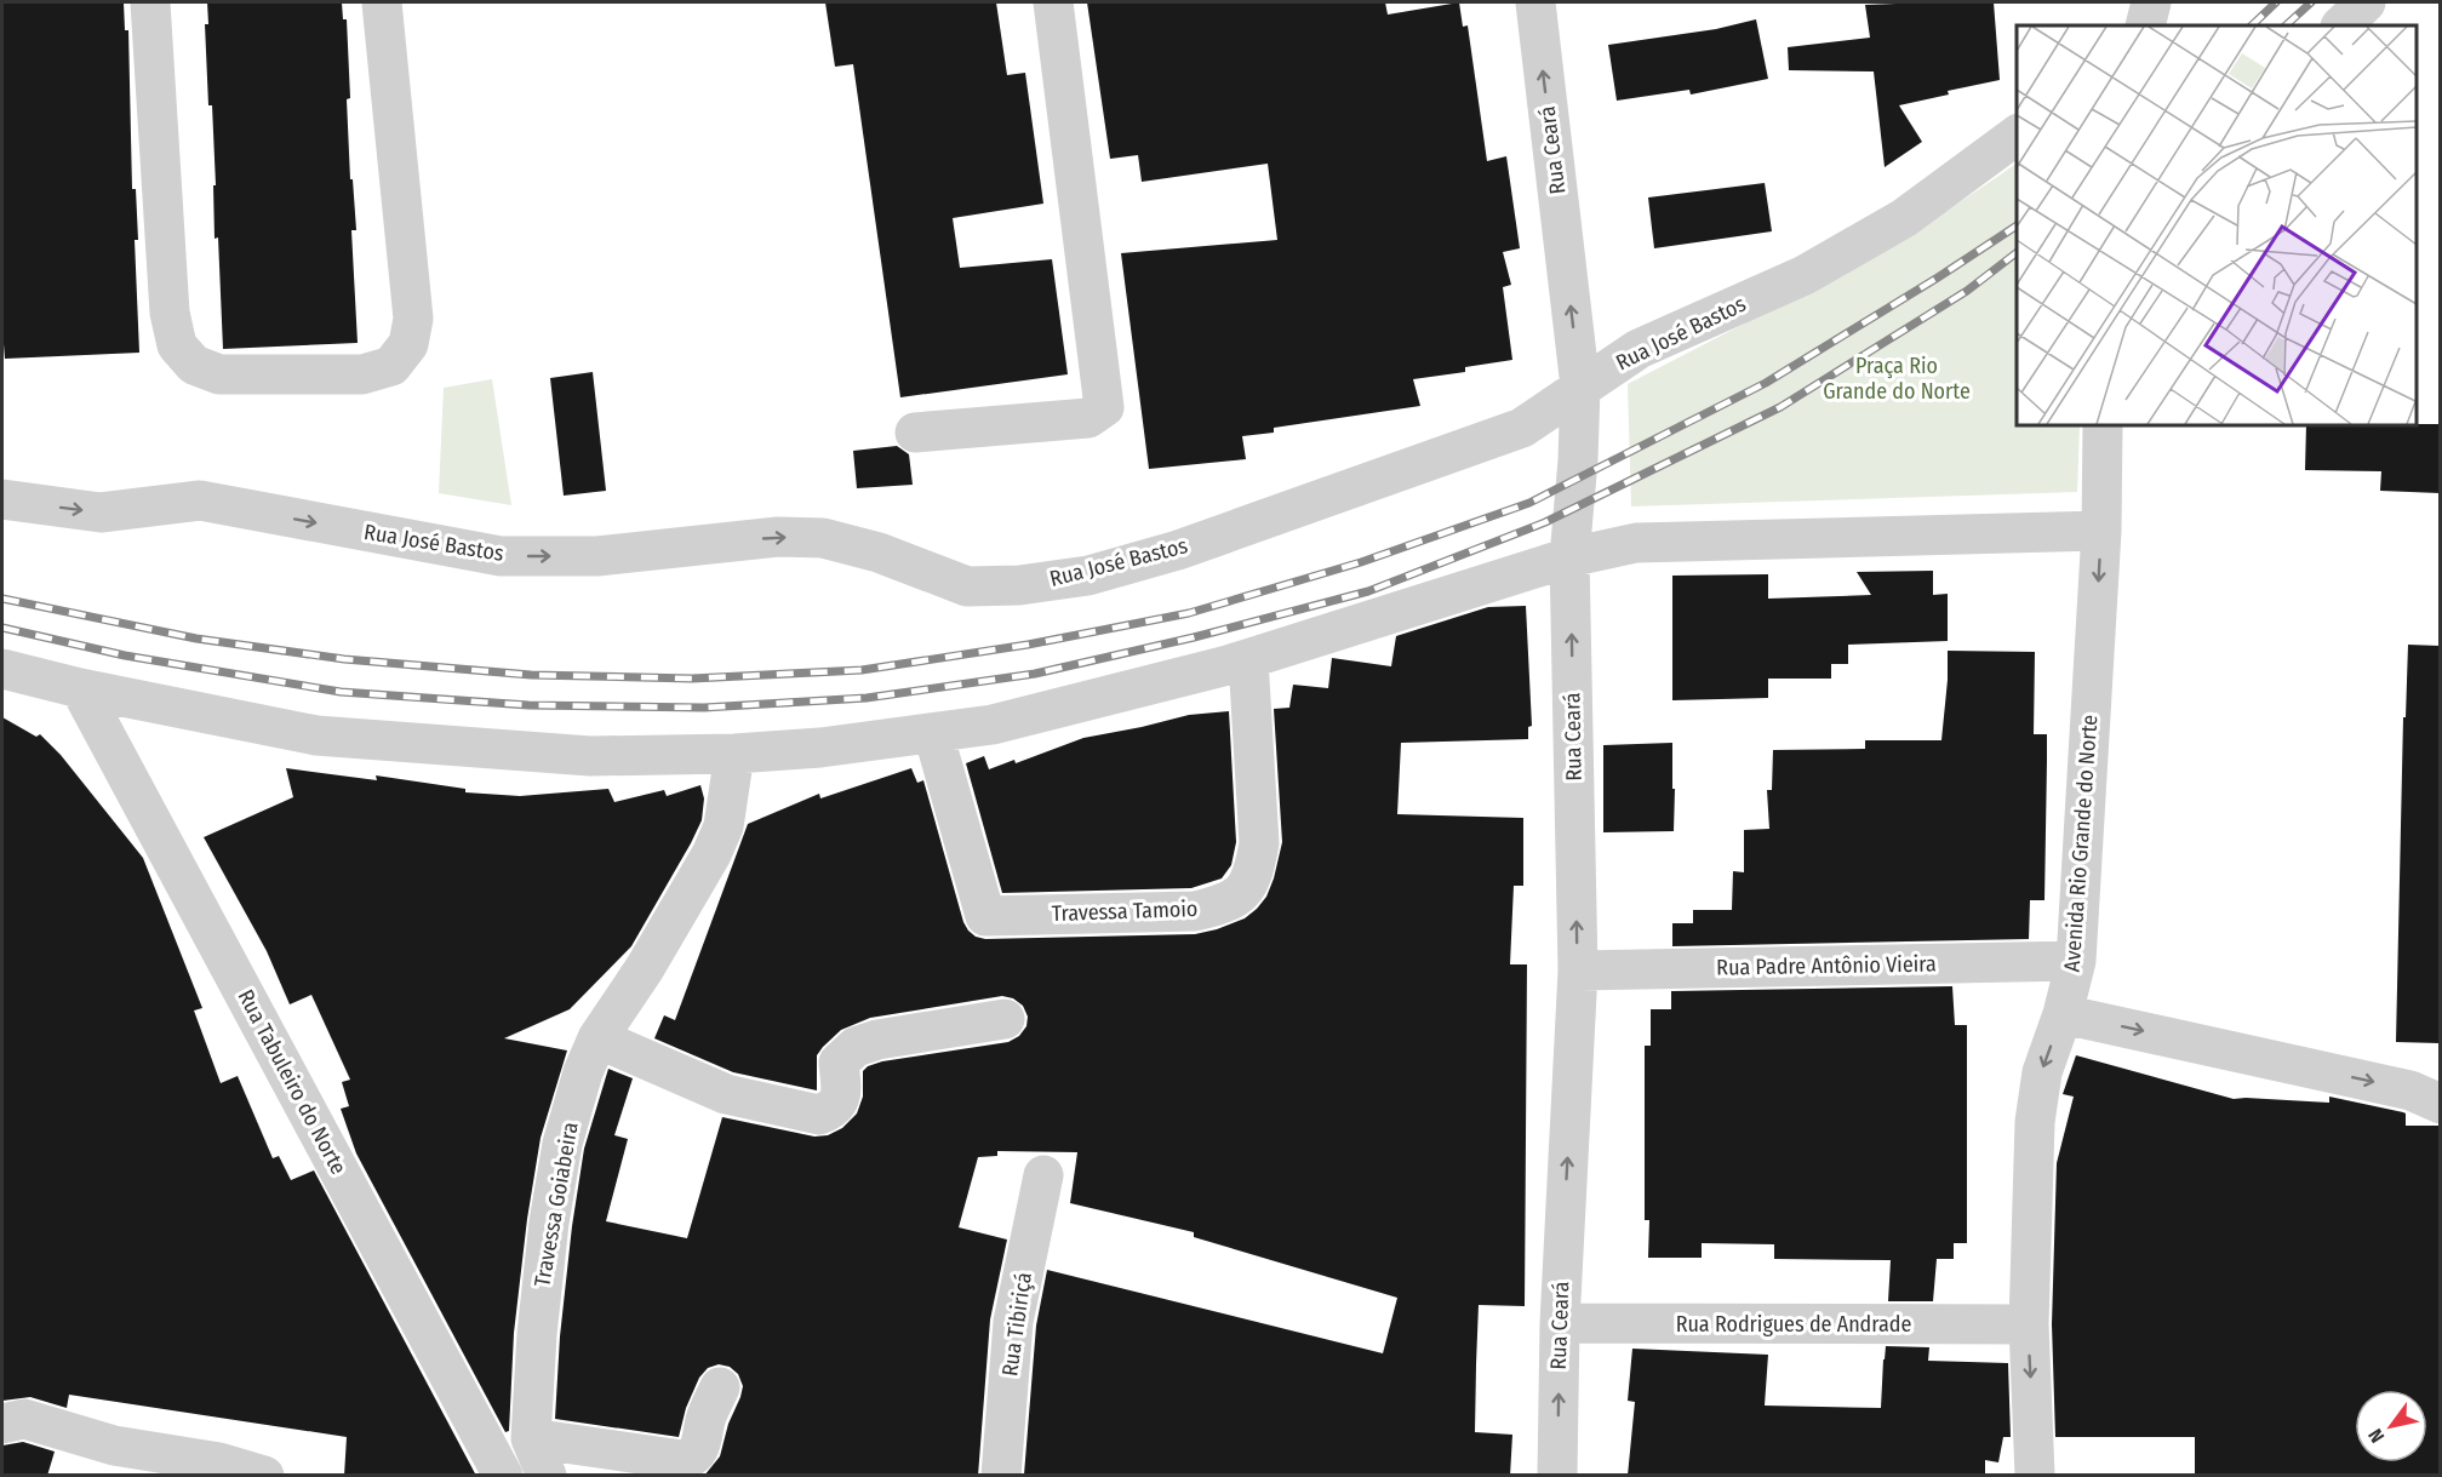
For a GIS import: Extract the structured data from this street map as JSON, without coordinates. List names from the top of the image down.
{
  "streets": {
    "street": [
      "Rua Ceará",
      "Rua José Bastos",
      "Avenida Rio Grande do Norte",
      "Travessa Tamoio",
      "Rua Padre Antônio Vieira",
      "Rua Tabuleiro do Norte",
      "Travessa Goiabeira",
      "Rua Tibiriçá",
      "Rua Rodrigues de Andrade"
    ]
  },
  "crossings": [
    ["Rua Ceará", "Rua José Bastos"],
    ["Rua Ceará", "Rua Padre Antônio Vieira"],
    ["Rua Ceará", "Rua Rodrigues de Andrade"],
    ["Avenida Rio Grande do Norte", "Rua Padre Antônio Vieira"],
    ["Avenida Rio Grande do Norte", "Rua Rodrigues de Andrade"]
  ],
  "one_way": ["Rua Ceará", "Avenida Rio Grande do Norte"],
  "parks": ["Praça Rio Grande do Norte"],
  "north": "bottom left"
}
